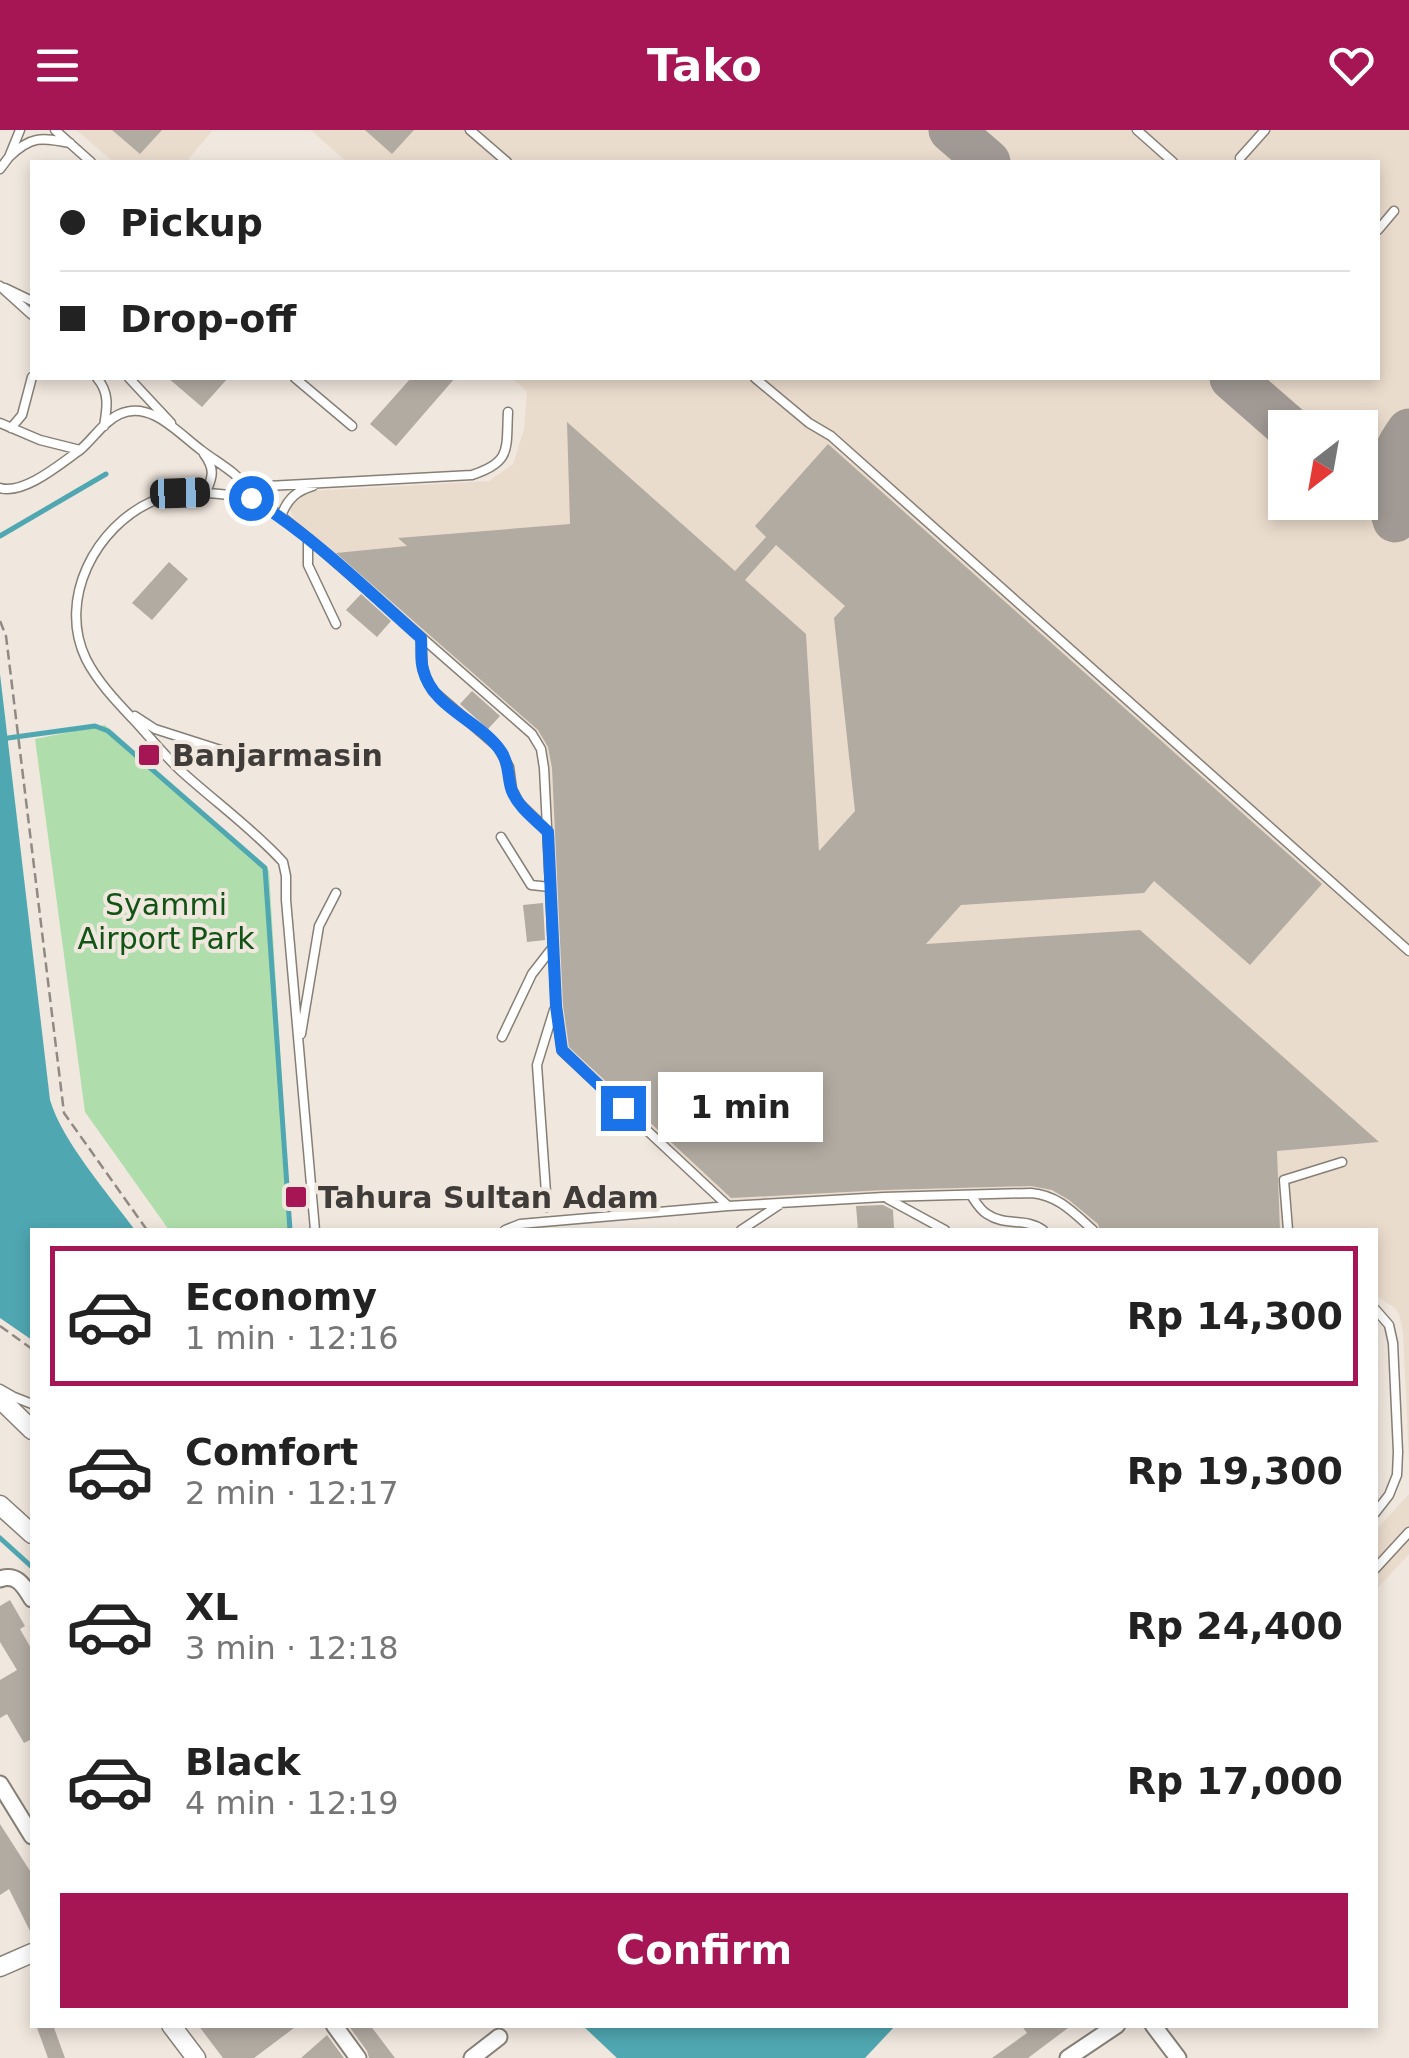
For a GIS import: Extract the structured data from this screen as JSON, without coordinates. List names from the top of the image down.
{
  "parks": ["Syammi Airport Park"],
  "places": {
    "transit": ["Banjarmasin", "Tahura Sultan Adam"]
  },
  "north": "bottom left",
  "page": {
    "header": "Tako",
    "banner": ["Pickup", "Drop-off"],
    "bubble": "1 min",
    "list": [
      {
        "name": "Economy",
        "note": "1 min · 12:16",
        "value": "Rp 14,300"
      },
      {
        "name": "Comfort",
        "note": "2 min · 12:17",
        "value": "Rp 19,300"
      },
      {
        "name": "XL",
        "note": "3 min · 12:18",
        "value": "Rp 24,400"
      },
      {
        "name": "Black",
        "note": "4 min · 12:19",
        "value": "Rp 17,000"
      }
    ],
    "buttons": "Confirm"
  }
}
